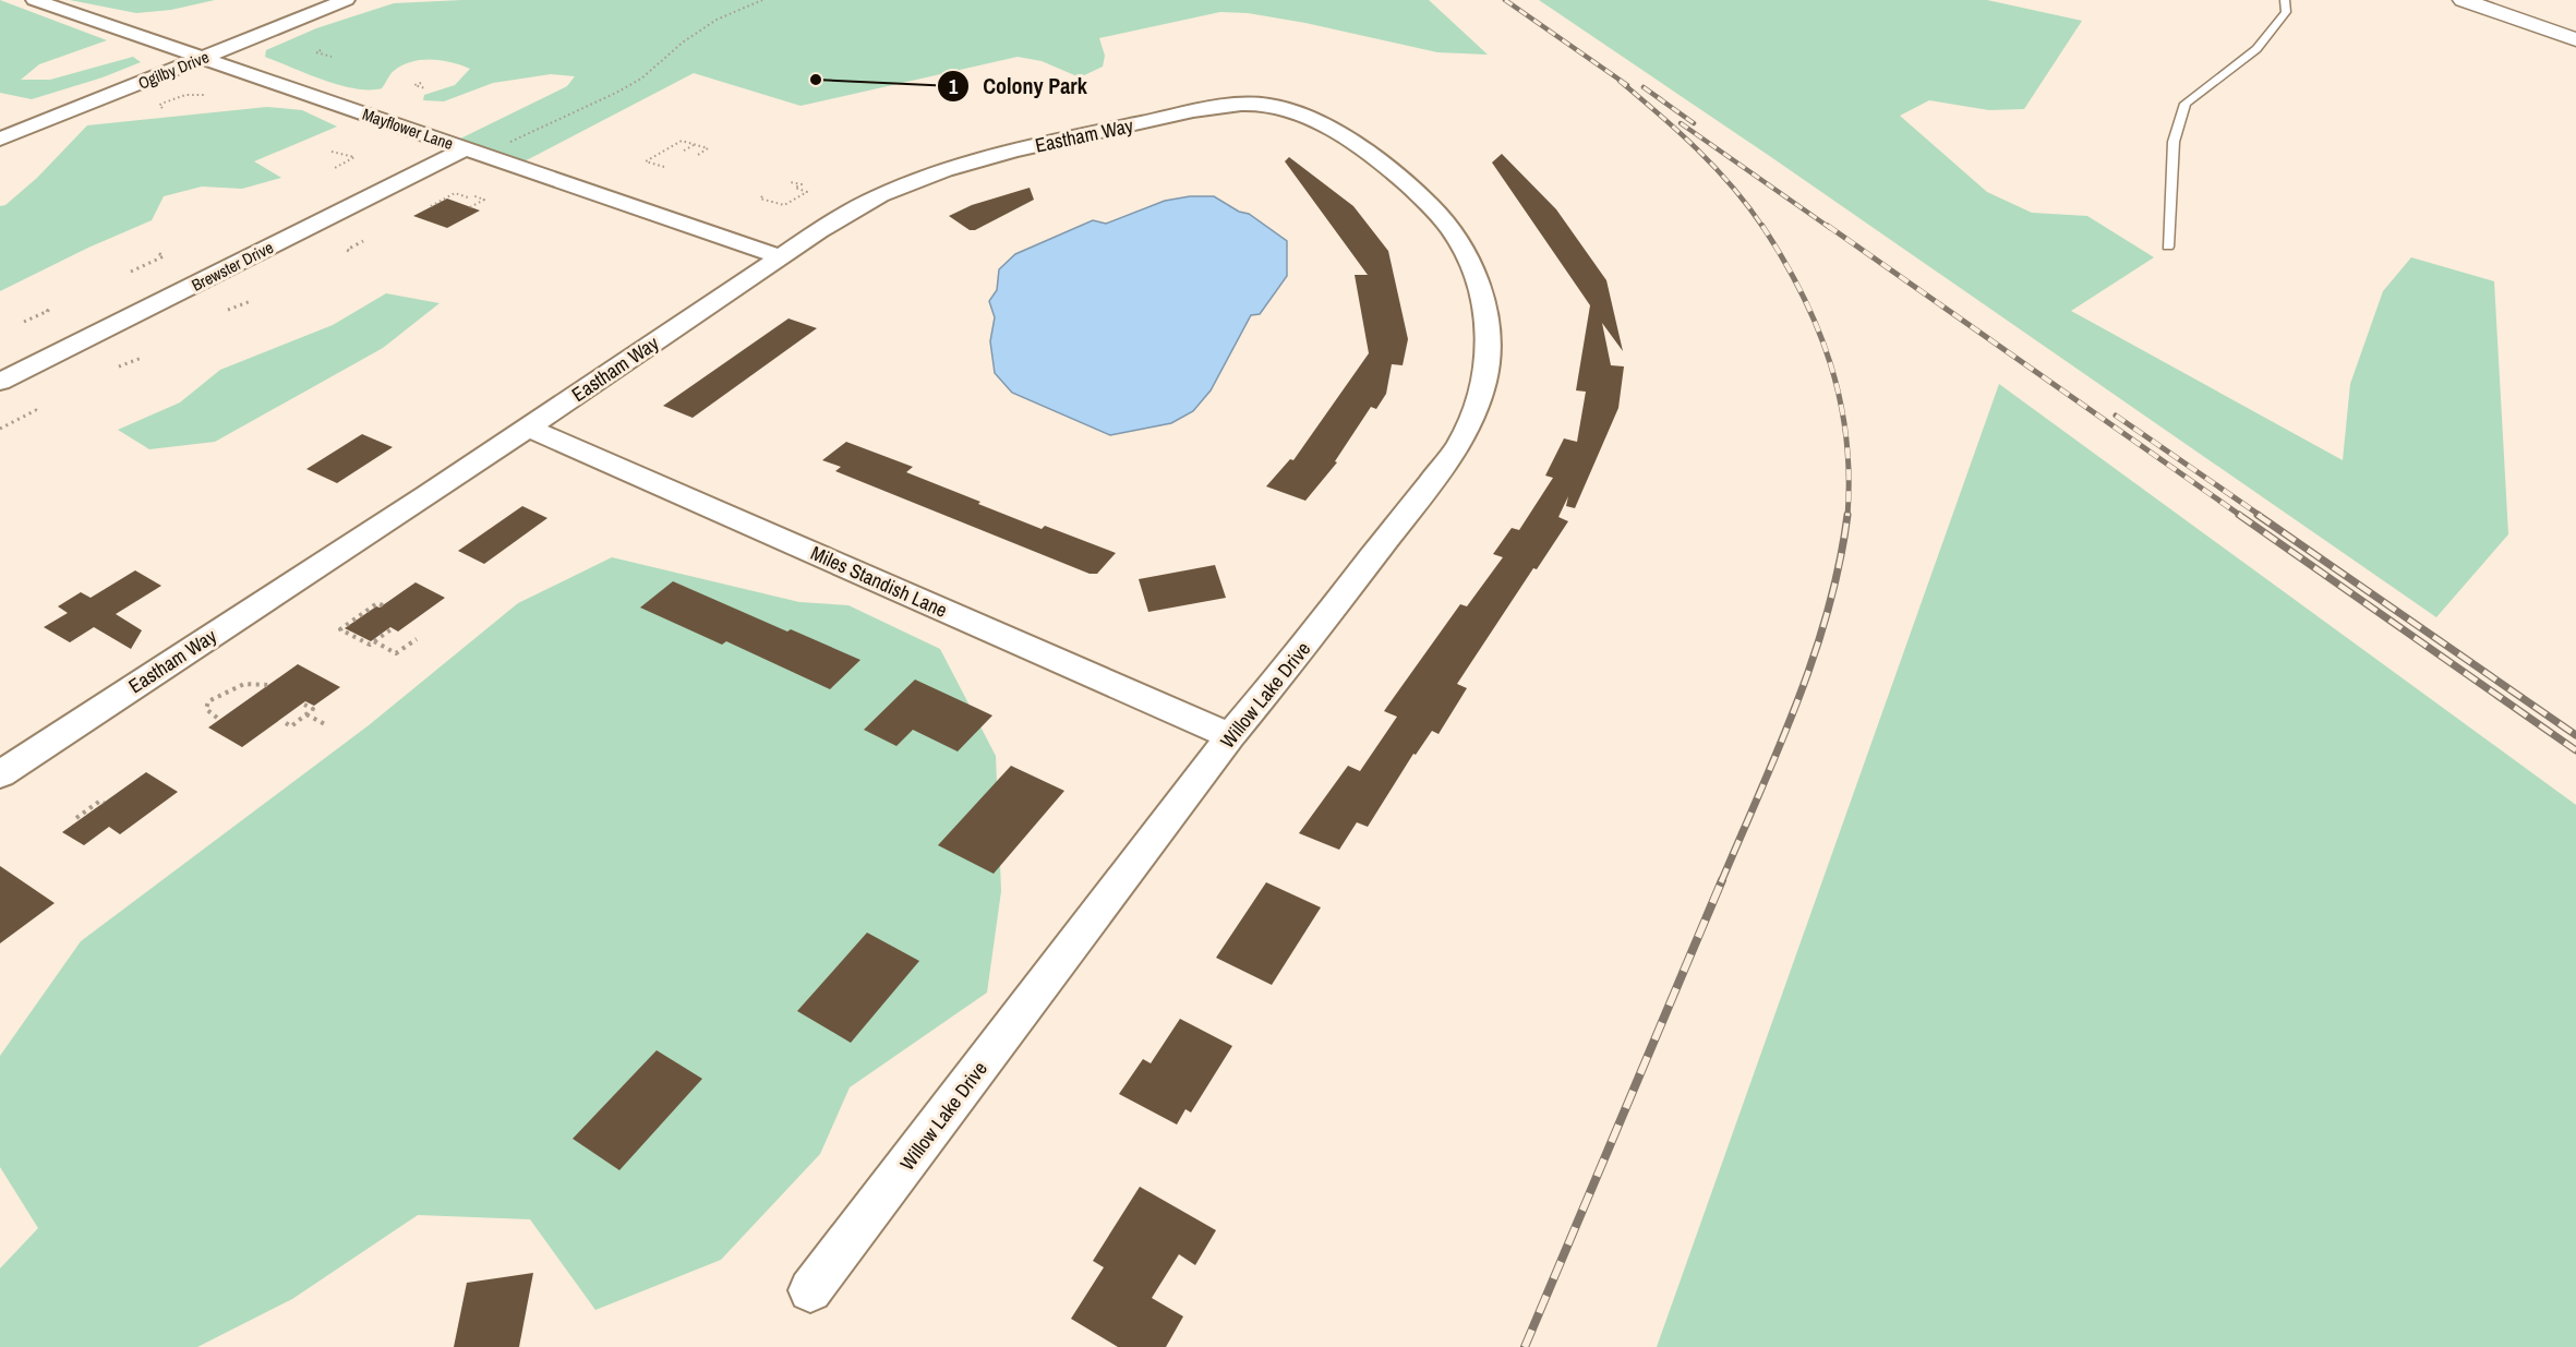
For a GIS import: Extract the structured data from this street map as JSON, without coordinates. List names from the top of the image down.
{
  "streets": {
    "street": [
      "Ogilby Drive",
      "Mayflower Lane",
      "Eastham Way",
      "Brewster Drive",
      "Miles Standish Lane",
      "Willow Lake Drive"
    ]
  },
  "crossings": [
    ["Ogilby Drive", "Mayflower Lane"],
    ["Mayflower Lane", "Eastham Way"],
    ["Mayflower Lane", "Brewster Drive"],
    ["Eastham Way", "Miles Standish Lane"],
    ["Eastham Way", "Willow Lake Drive"],
    ["Miles Standish Lane", "Willow Lake Drive"]
  ],
  "places": ["Colony Park"]
}
